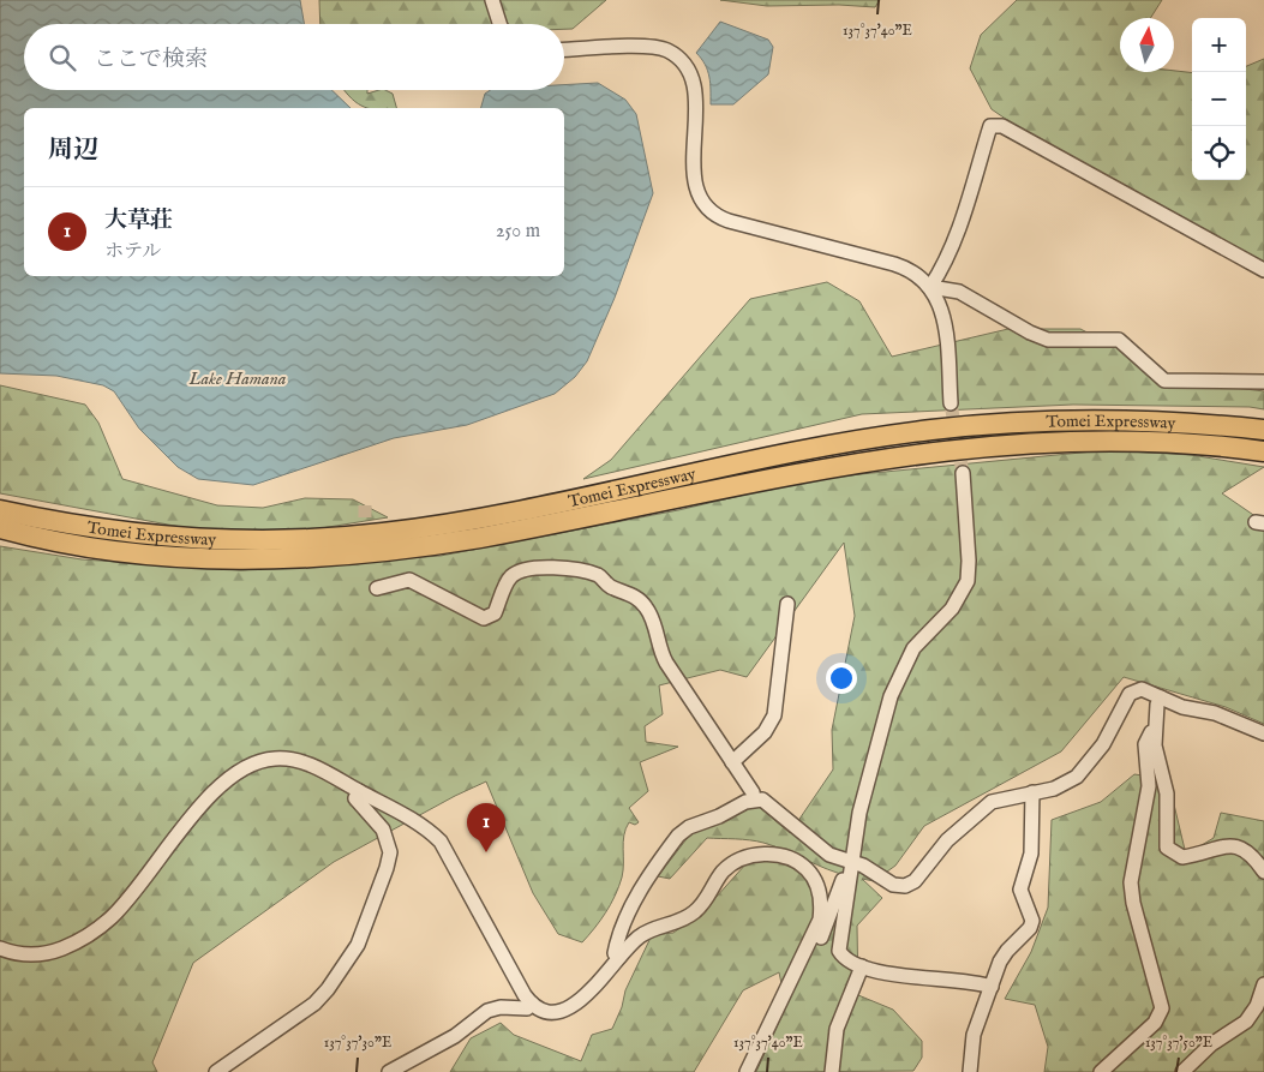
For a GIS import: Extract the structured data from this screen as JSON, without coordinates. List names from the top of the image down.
{
  "streets": {
    "highway": ["Tomei Expressway"]
  },
  "water": ["Lake Hamana"],
  "north": "top",
  "page": {
    "map_buttons": ["+", "−"],
    "search": "ここで検索",
    "heading": "周辺",
    "list": [
      {
        "mark": "1",
        "name": "大草荘",
        "note": "ホテル",
        "value": "250 m"
      }
    ],
    "pins": "1"
  },
  "coordinates": ["137°37'40\"E", "137°37'30\"E", "137°37'50\"E"]
}
